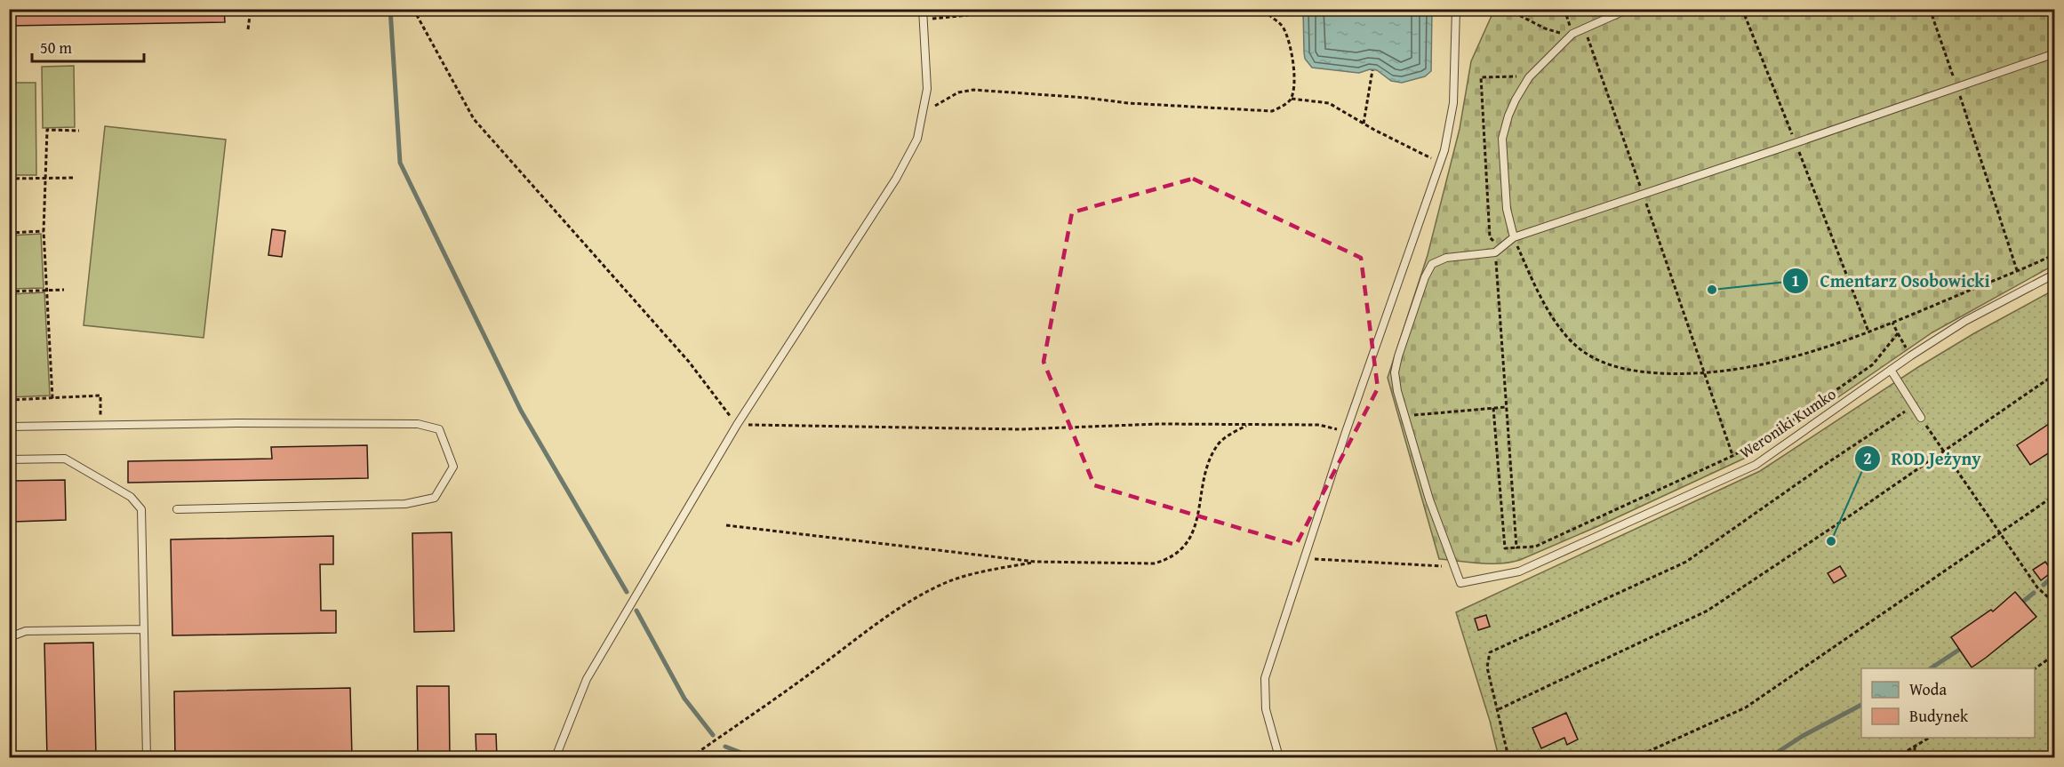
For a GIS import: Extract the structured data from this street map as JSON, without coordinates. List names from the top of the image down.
{
  "streets": {
    "lane": ["Weroniki Kumko"]
  },
  "places": ["Cmentarz Osobowicki", "ROD Jeżyny"],
  "legend": ["Woda", "Budynek"],
  "scale_bar": "50 m"
}
